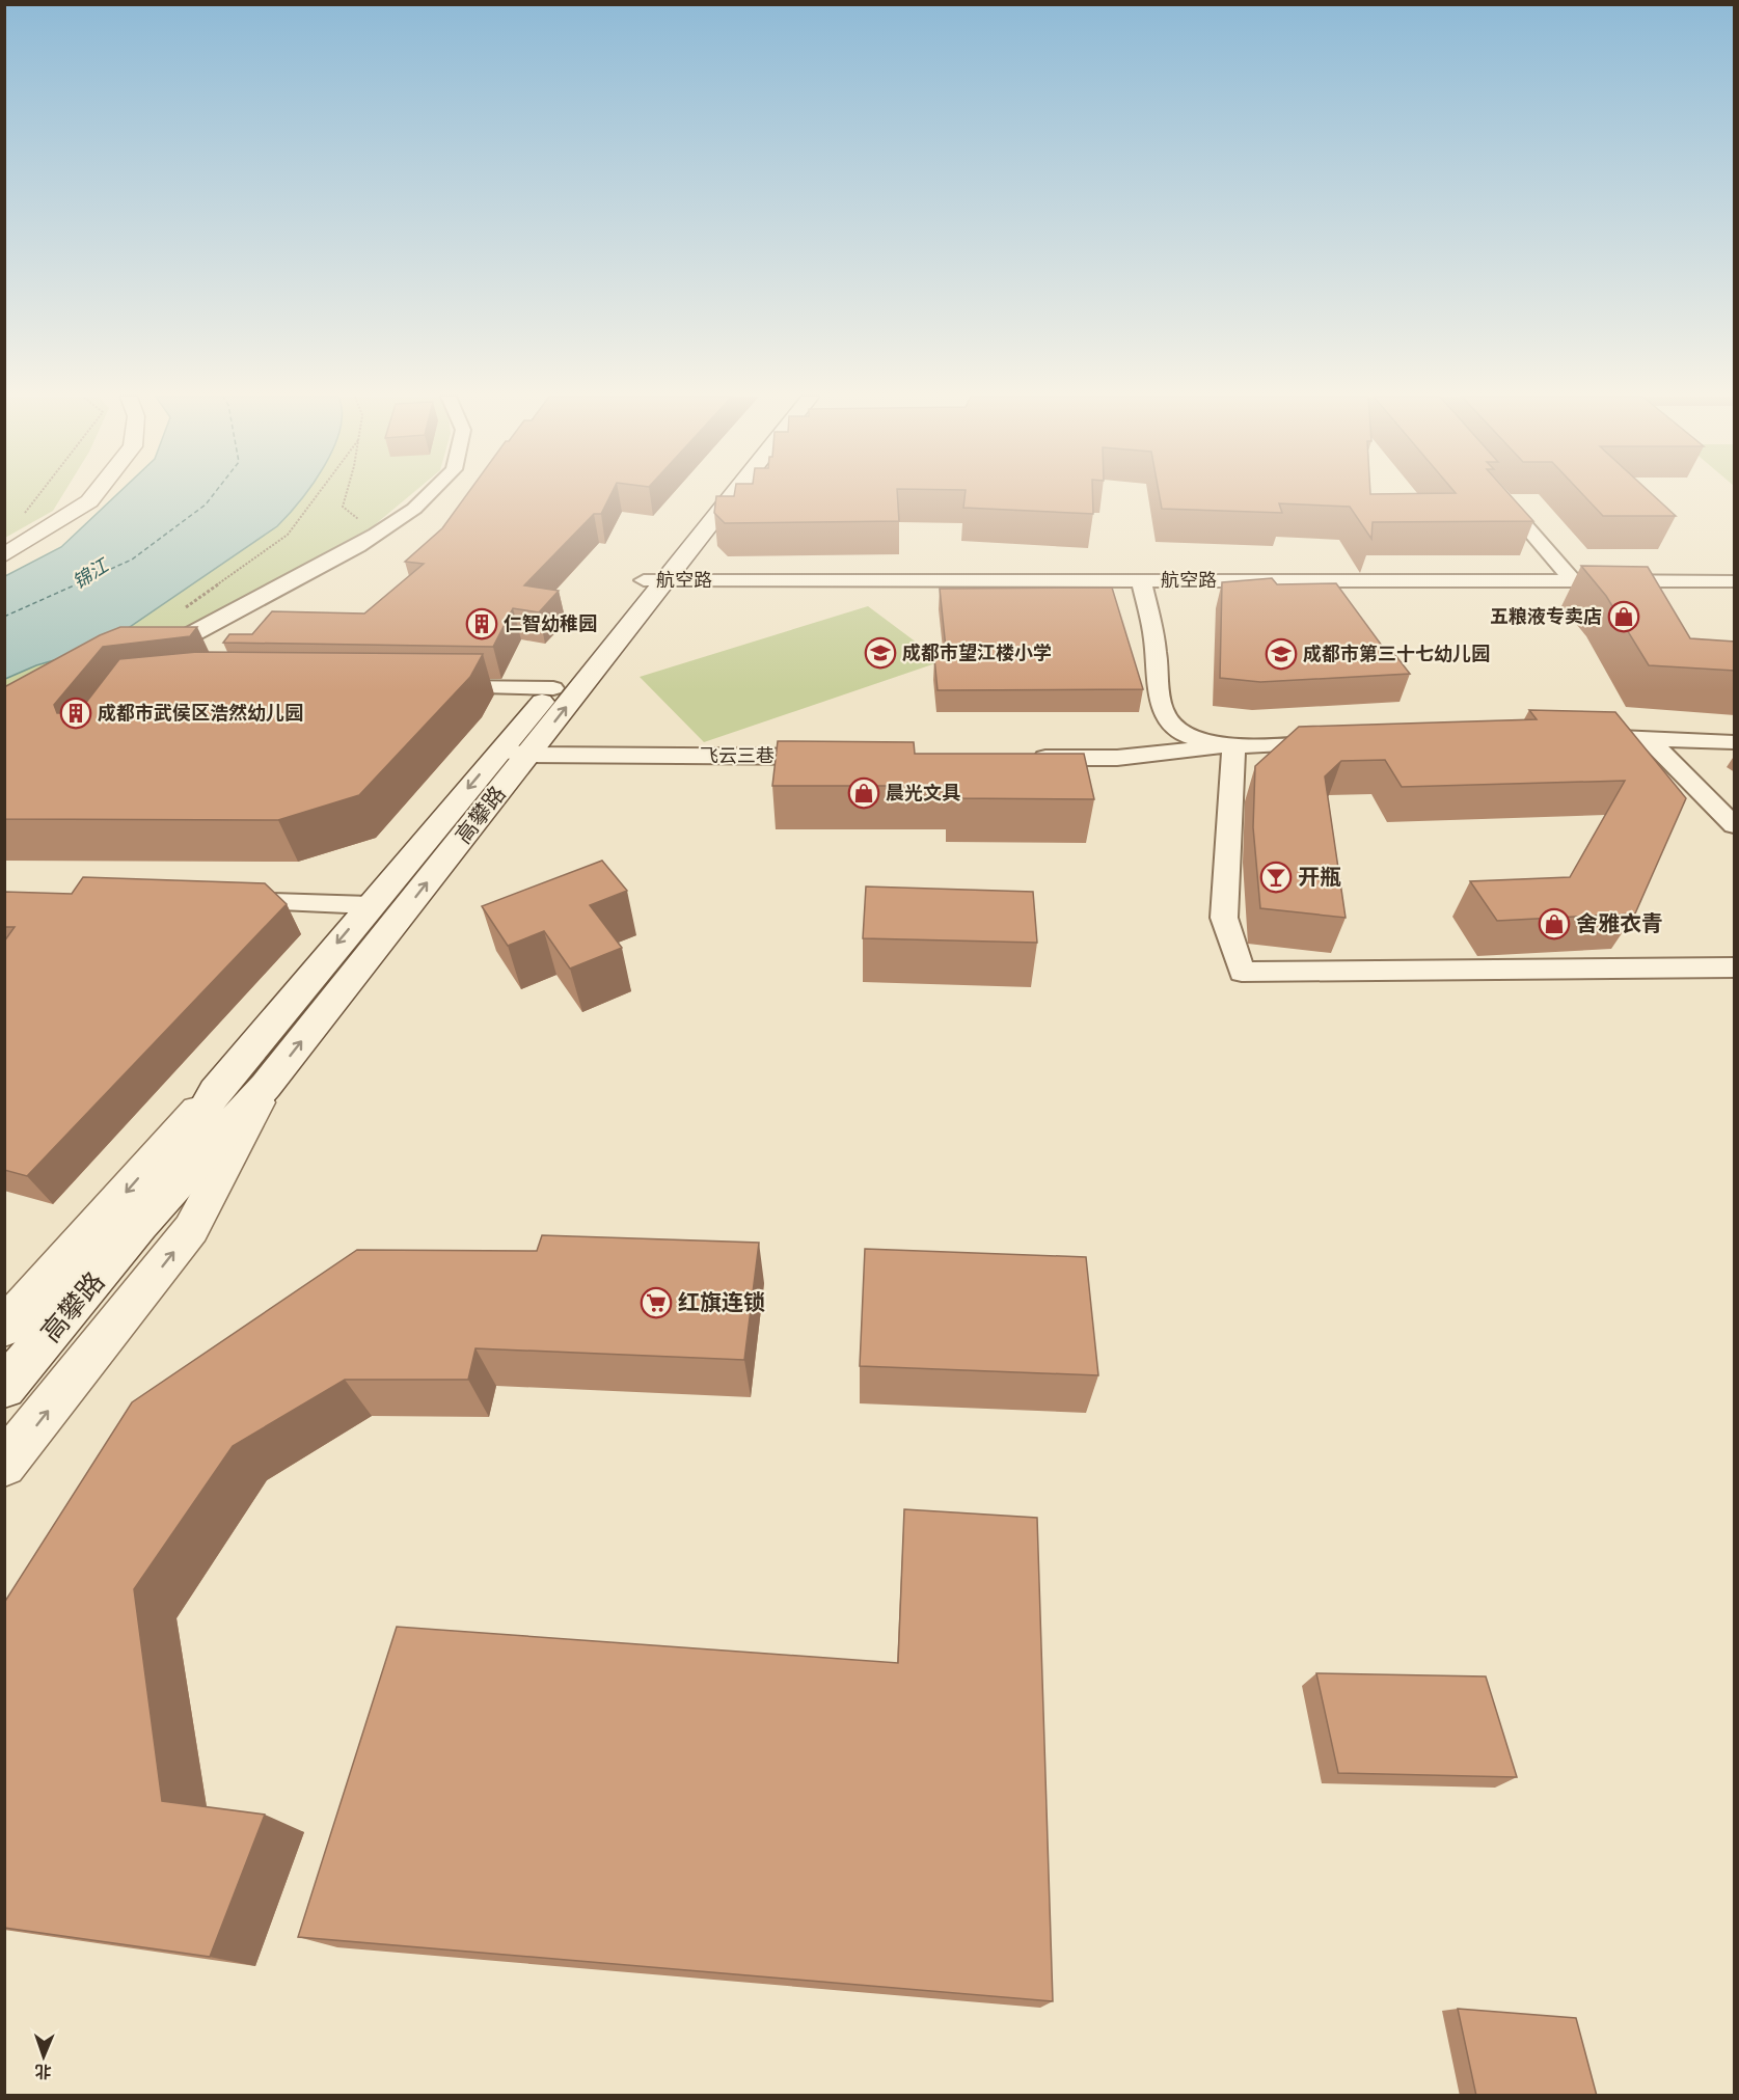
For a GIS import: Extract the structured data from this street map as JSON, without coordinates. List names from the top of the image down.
{
  "streets": {
    "main road": ["高攀路"],
    "street": ["航空路", "飞云三巷"]
  },
  "crossings": [
    ["航空路", "高攀路"],
    ["飞云三巷", "高攀路"]
  ],
  "water": ["锦江"],
  "places": {
    "shop": ["五粮液专卖店", "晨光文具", "舍雅衣青"],
    "building": ["仁智幼稚园", "成都市武侯区浩然幼儿园"],
    "school or university": ["成都市望江楼小学", "成都市第三十七幼儿园"],
    "bar": ["开瓶"],
    "supermarket": ["红旗连锁"]
  },
  "north": "bottom"
}
